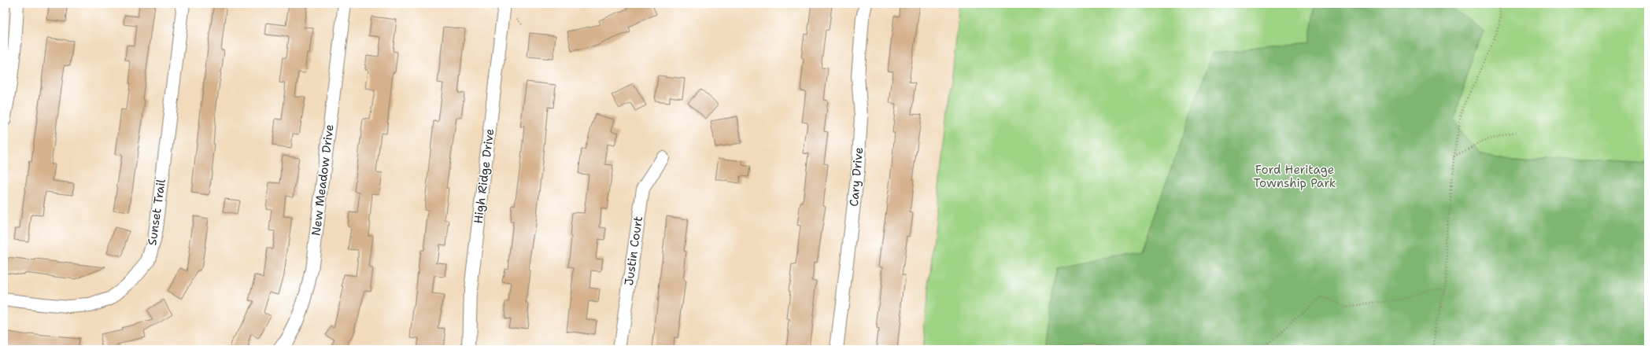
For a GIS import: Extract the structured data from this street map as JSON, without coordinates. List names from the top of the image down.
{
  "streets": {
    "street": [
      "High Ridge Drive",
      "Cary Drive",
      "New Meadow Drive",
      "Sunset Trail",
      "Justin Court"
    ]
  },
  "parks": ["Ford Heritage Township Park"]
}
